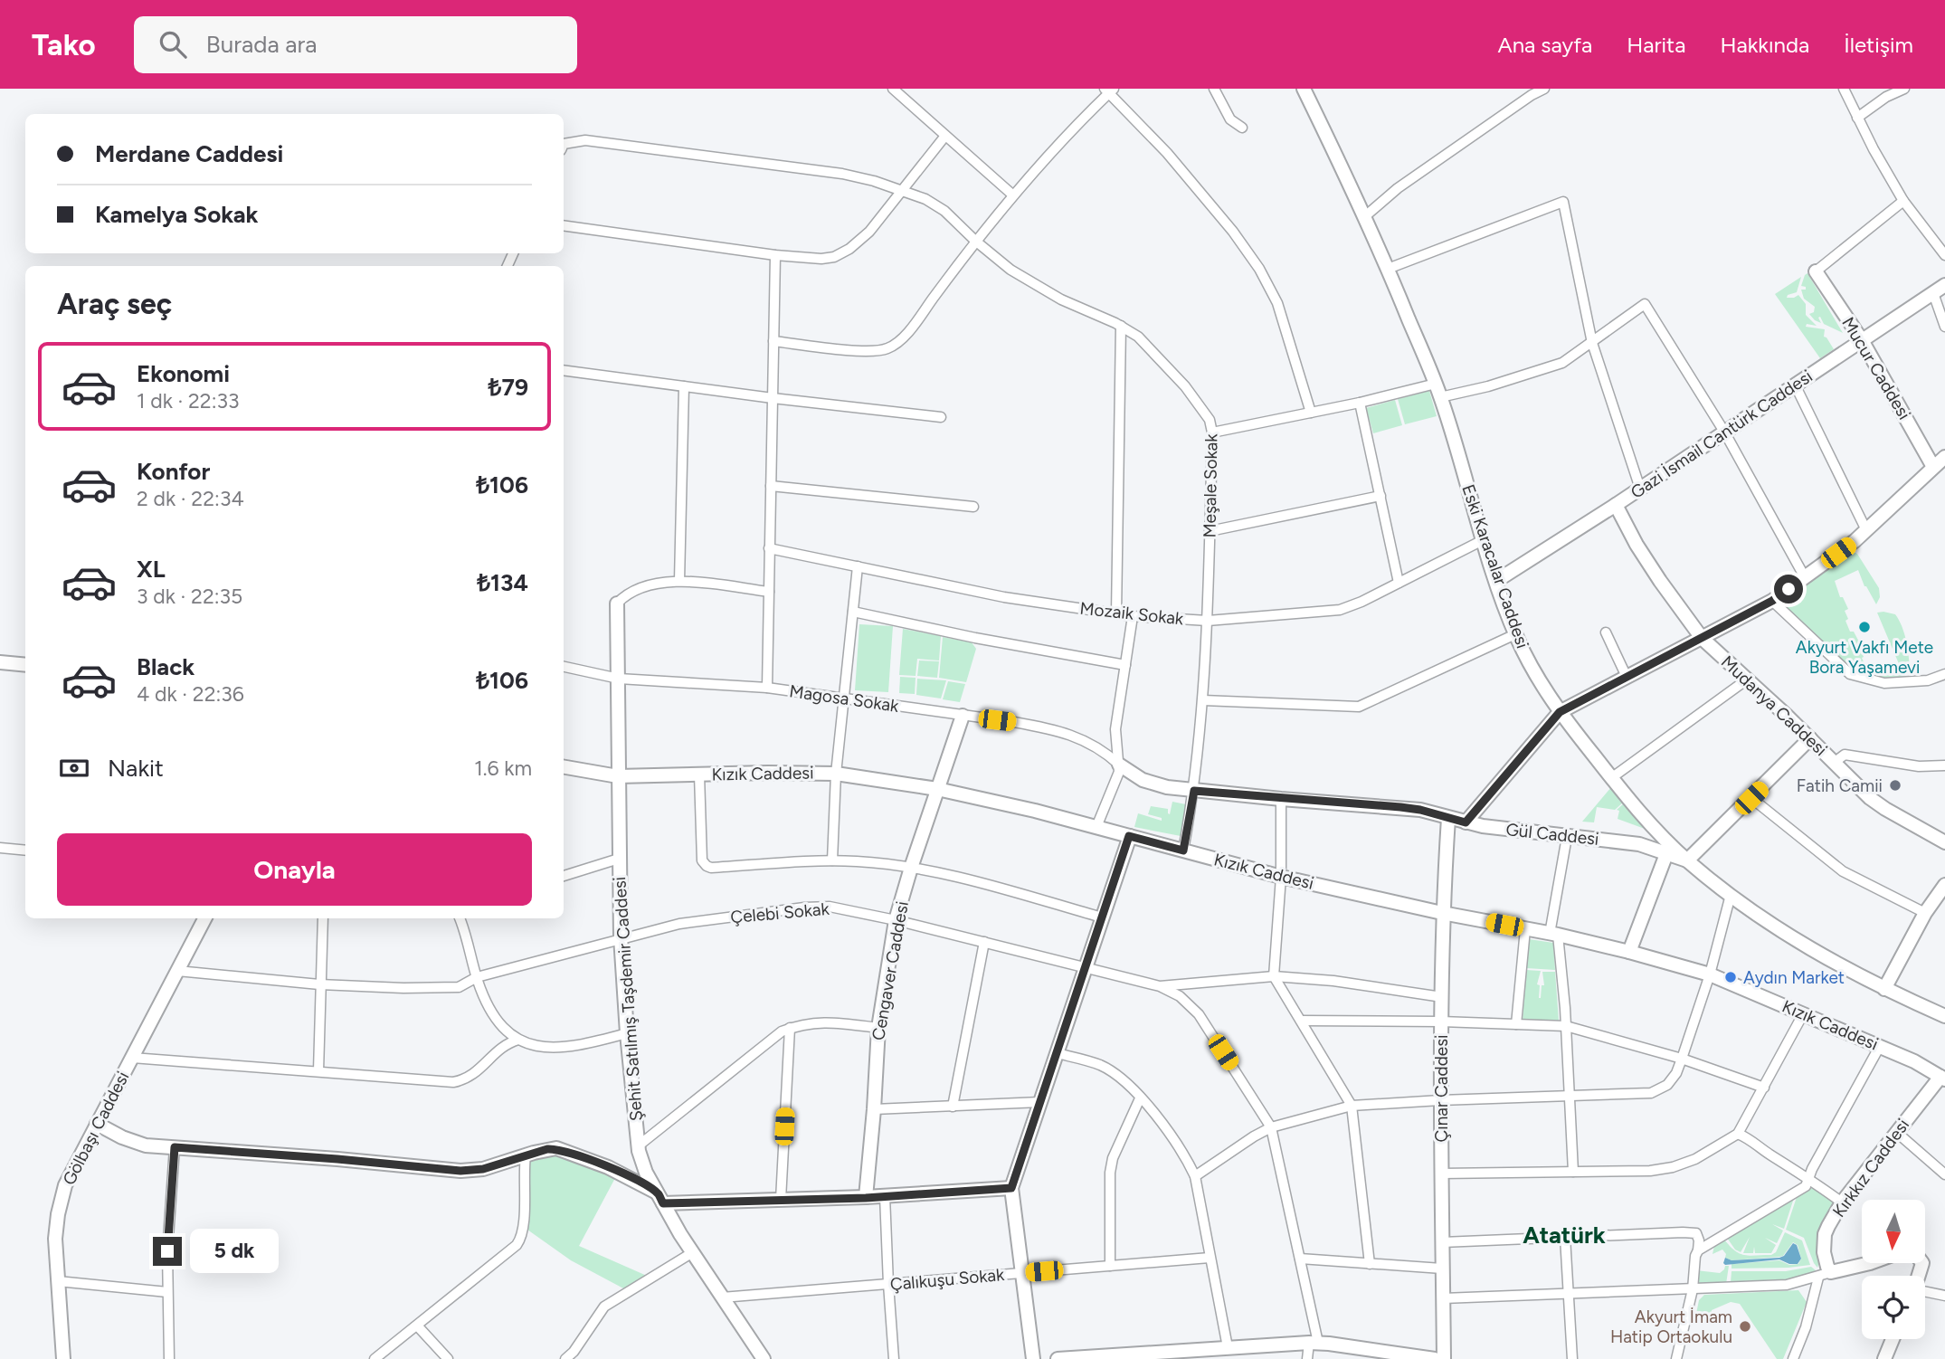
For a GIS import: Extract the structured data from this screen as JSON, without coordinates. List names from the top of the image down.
{
  "streets": {
    "street": [
      "Mucur Caddesi",
      "Gazi İsmail Cantürk Caddesi",
      "Meşale Sokak",
      "Eski Karacalar Caddesi",
      "Mozaik Sokak",
      "Magosa Sokak",
      "Mudanya Caddesi",
      "Kızık Caddesi",
      "Gül Caddesi",
      "Çelebi Sokak",
      "Cengaver Caddesi",
      "Şehit Satılmış Taşdemir Caddesi",
      "Çınar Caddesi",
      "Gölbaşı Caddesi",
      "Kırkkız Caddesi",
      "Çalıkuşu Sokak"
    ]
  },
  "crossings": [
    ["Mucur Caddesi", "Gazi İsmail Cantürk Caddesi"],
    ["Gazi İsmail Cantürk Caddesi", "Eski Karacalar Caddesi"],
    ["Gazi İsmail Cantürk Caddesi", "Mudanya Caddesi"],
    ["Meşale Sokak", "Mozaik Sokak"],
    ["Meşale Sokak", "Kızık Caddesi"],
    ["Meşale Sokak", "Gül Caddesi"],
    ["Eski Karacalar Caddesi", "Mozaik Sokak"],
    ["Eski Karacalar Caddesi", "Gül Caddesi"],
    ["Magosa Sokak", "Gül Caddesi"],
    ["Magosa Sokak", "Cengaver Caddesi"],
    ["Magosa Sokak", "Şehit Satılmış Taşdemir Caddesi"],
    ["Kızık Caddesi", "Cengaver Caddesi"],
    ["Kızık Caddesi", "Şehit Satılmış Taşdemir Caddesi"],
    ["Kızık Caddesi", "Çınar Caddesi"],
    ["Kızık Caddesi", "Kırkkız Caddesi"],
    ["Gül Caddesi", "Çınar Caddesi"],
    ["Çelebi Sokak", "Cengaver Caddesi"],
    ["Çelebi Sokak", "Şehit Satılmış Taşdemir Caddesi"],
    ["Çelebi Sokak", "Gölbaşı Caddesi"],
    ["Şehit Satılmış Taşdemir Caddesi", "Çalıkuşu Sokak"]
  ],
  "districts": ["Atatürk"],
  "places": [
    "Akyurt Vakfı Mete Bora Yaşamevi",
    "Fatih Camii",
    "Aydın Market",
    "Akyurt İmam Hatip Ortaokulu"
  ],
  "north": "bottom",
  "page": {
    "header": "Tako",
    "search": "Burada ara",
    "nav": [
      "Ana sayfa",
      "Harita",
      "Hakkında",
      "İletişim"
    ],
    "banner": ["Merdane Caddesi", "Kamelya Sokak"],
    "heading": "Araç seç",
    "list": [
      {
        "name": "Ekonomi",
        "note": "1 dk · 22:33",
        "value": "₺79"
      },
      {
        "name": "Konfor",
        "note": "2 dk · 22:34",
        "value": "₺106"
      },
      {
        "name": "XL",
        "note": "3 dk · 22:35",
        "value": "₺134"
      },
      {
        "name": "Black",
        "note": "4 dk · 22:36",
        "value": "₺106"
      }
    ],
    "pay": ["Nakit", "1.6 km"],
    "buttons": "Onayla",
    "bubble": "5 dk"
  }
}
